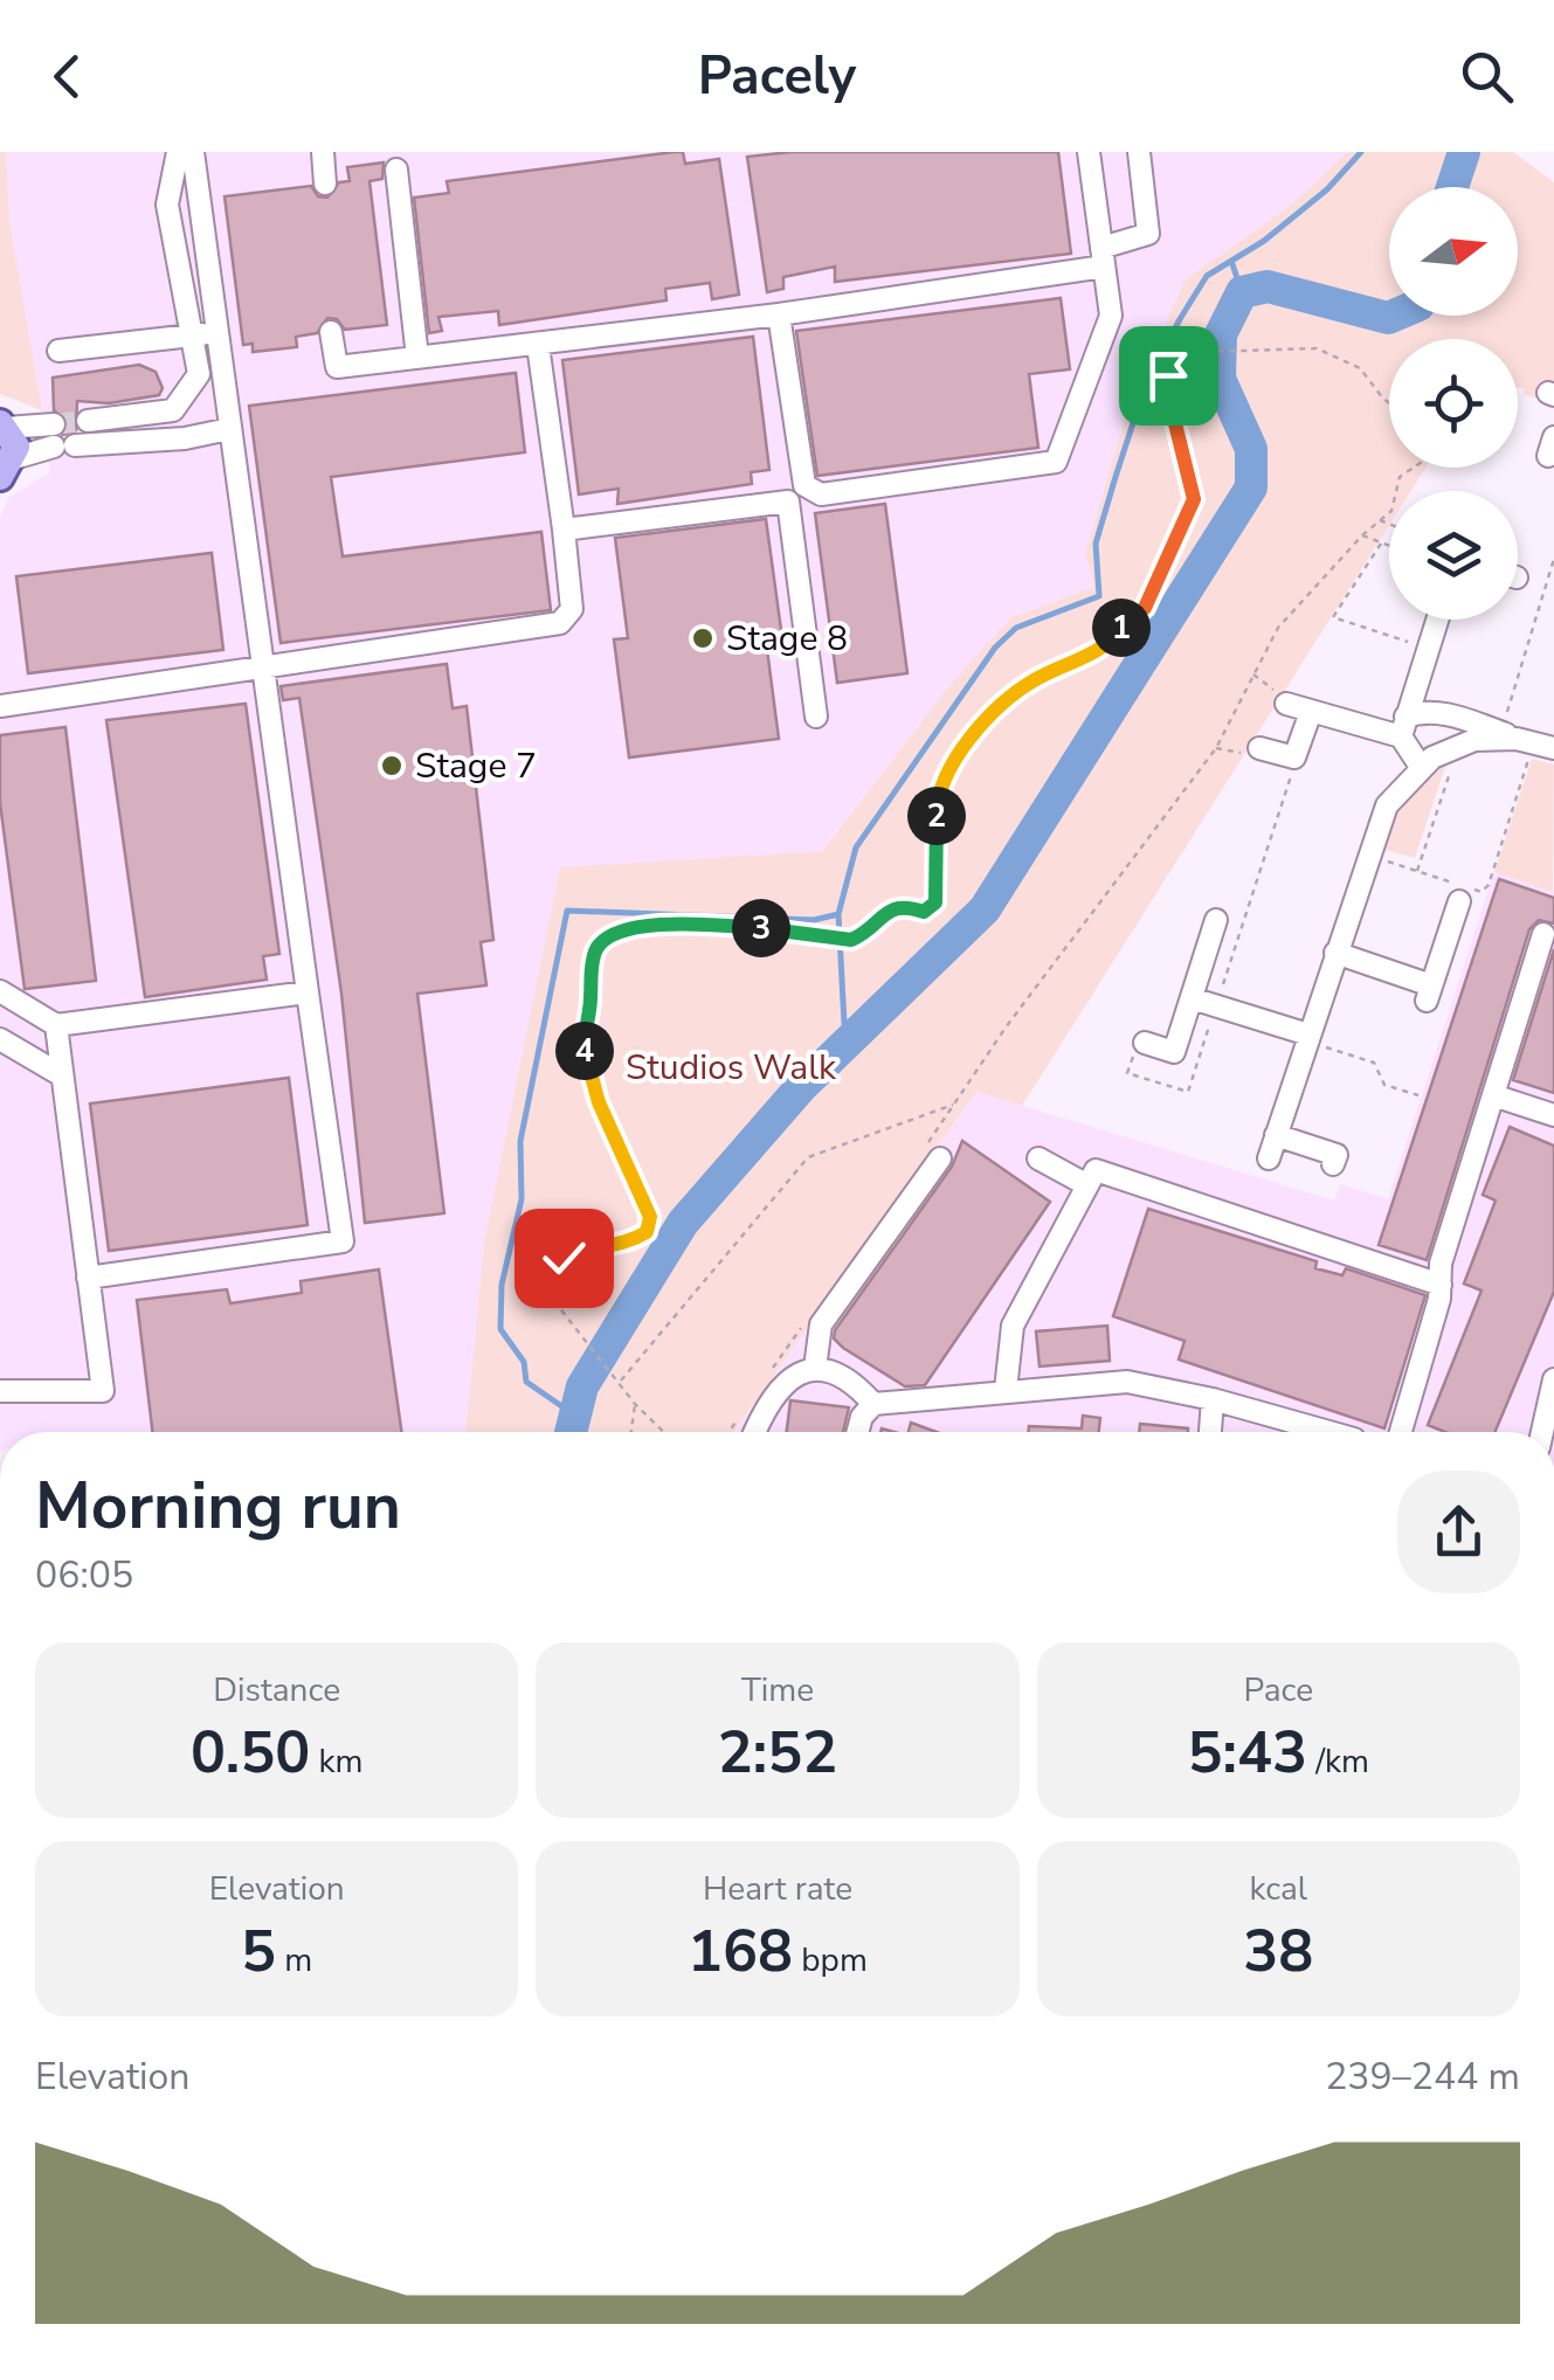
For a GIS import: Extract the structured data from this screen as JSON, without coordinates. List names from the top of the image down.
{
  "parks": ["Studios Walk"],
  "places": ["Stage 8", "Stage 7"],
  "north": "right",
  "page": {
    "header": "Pacely",
    "pins": [
      "1",
      "2",
      "3",
      "4"
    ],
    "heading": ["Morning run", "06:05"],
    "stats": [
      ["Distance", "0.50 km"],
      ["Time", "2:52"],
      ["Pace", "5:43 /km"],
      ["Elevation", "5 m"],
      ["Heart rate", "168 bpm"],
      ["kcal", "38"]
    ],
    "chart": ["Elevation", "239–244 m"]
  }
}
